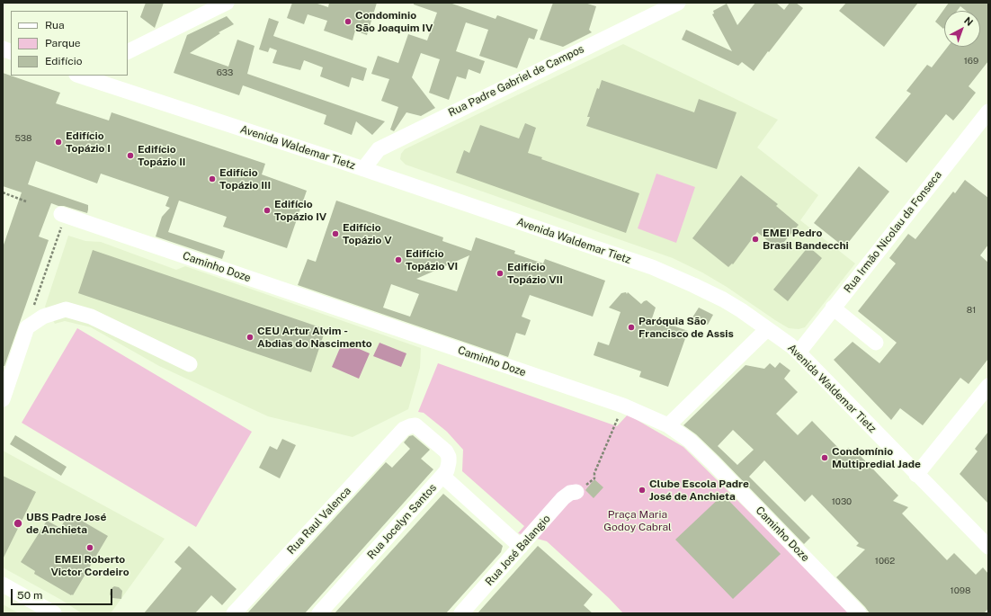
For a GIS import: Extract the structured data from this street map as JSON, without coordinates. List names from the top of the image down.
{
  "streets": {
    "street": [
      "Rua Padre Gabriel de Campos",
      "Avenida Waldemar Tietz",
      "Rua Irmão Nicolau da Fonseca",
      "Caminho Doze",
      "Rua Raul Valenca",
      "Rua Jocelyn Santos",
      "Rua José Balangio"
    ]
  },
  "crossings": [
    ["Rua Padre Gabriel de Campos", "Avenida Waldemar Tietz"],
    ["Avenida Waldemar Tietz", "Rua Irmão Nicolau da Fonseca"],
    ["Rua Raul Valenca", "Rua Jocelyn Santos"],
    ["Rua Jocelyn Santos", "Rua José Balangio"]
  ],
  "parks": ["Praça Maria Godoy Cabral"],
  "places": [
    "Condominio São Joaquim IV",
    "Edifício Topázio I",
    "Edifício Topázio II",
    "Edifício Topázio III",
    "Edifício Topázio IV",
    "Edifício Topázio V",
    "EMEI Pedro Brasil Bandecchi",
    "Edifício Topázio VI",
    "Edifício Topázio VII",
    "Paróquia São Francisco de Assis",
    "CEU Artur Alvim - Abdias do Nascimento",
    "Condomínio Multipredial Jade",
    "Clube Escola Padre José de Anchieta",
    "UBS Padre José de Anchieta",
    "EMEI Roberto Victor Cordeiro"
  ],
  "house_numbers": [
    "169",
    "633",
    "538",
    "81",
    "1030",
    "1062",
    "1098"
  ],
  "legend": ["Rua", "Parque", "Edifício"],
  "scale_bar": "50 m",
  "north": "top right"
}
